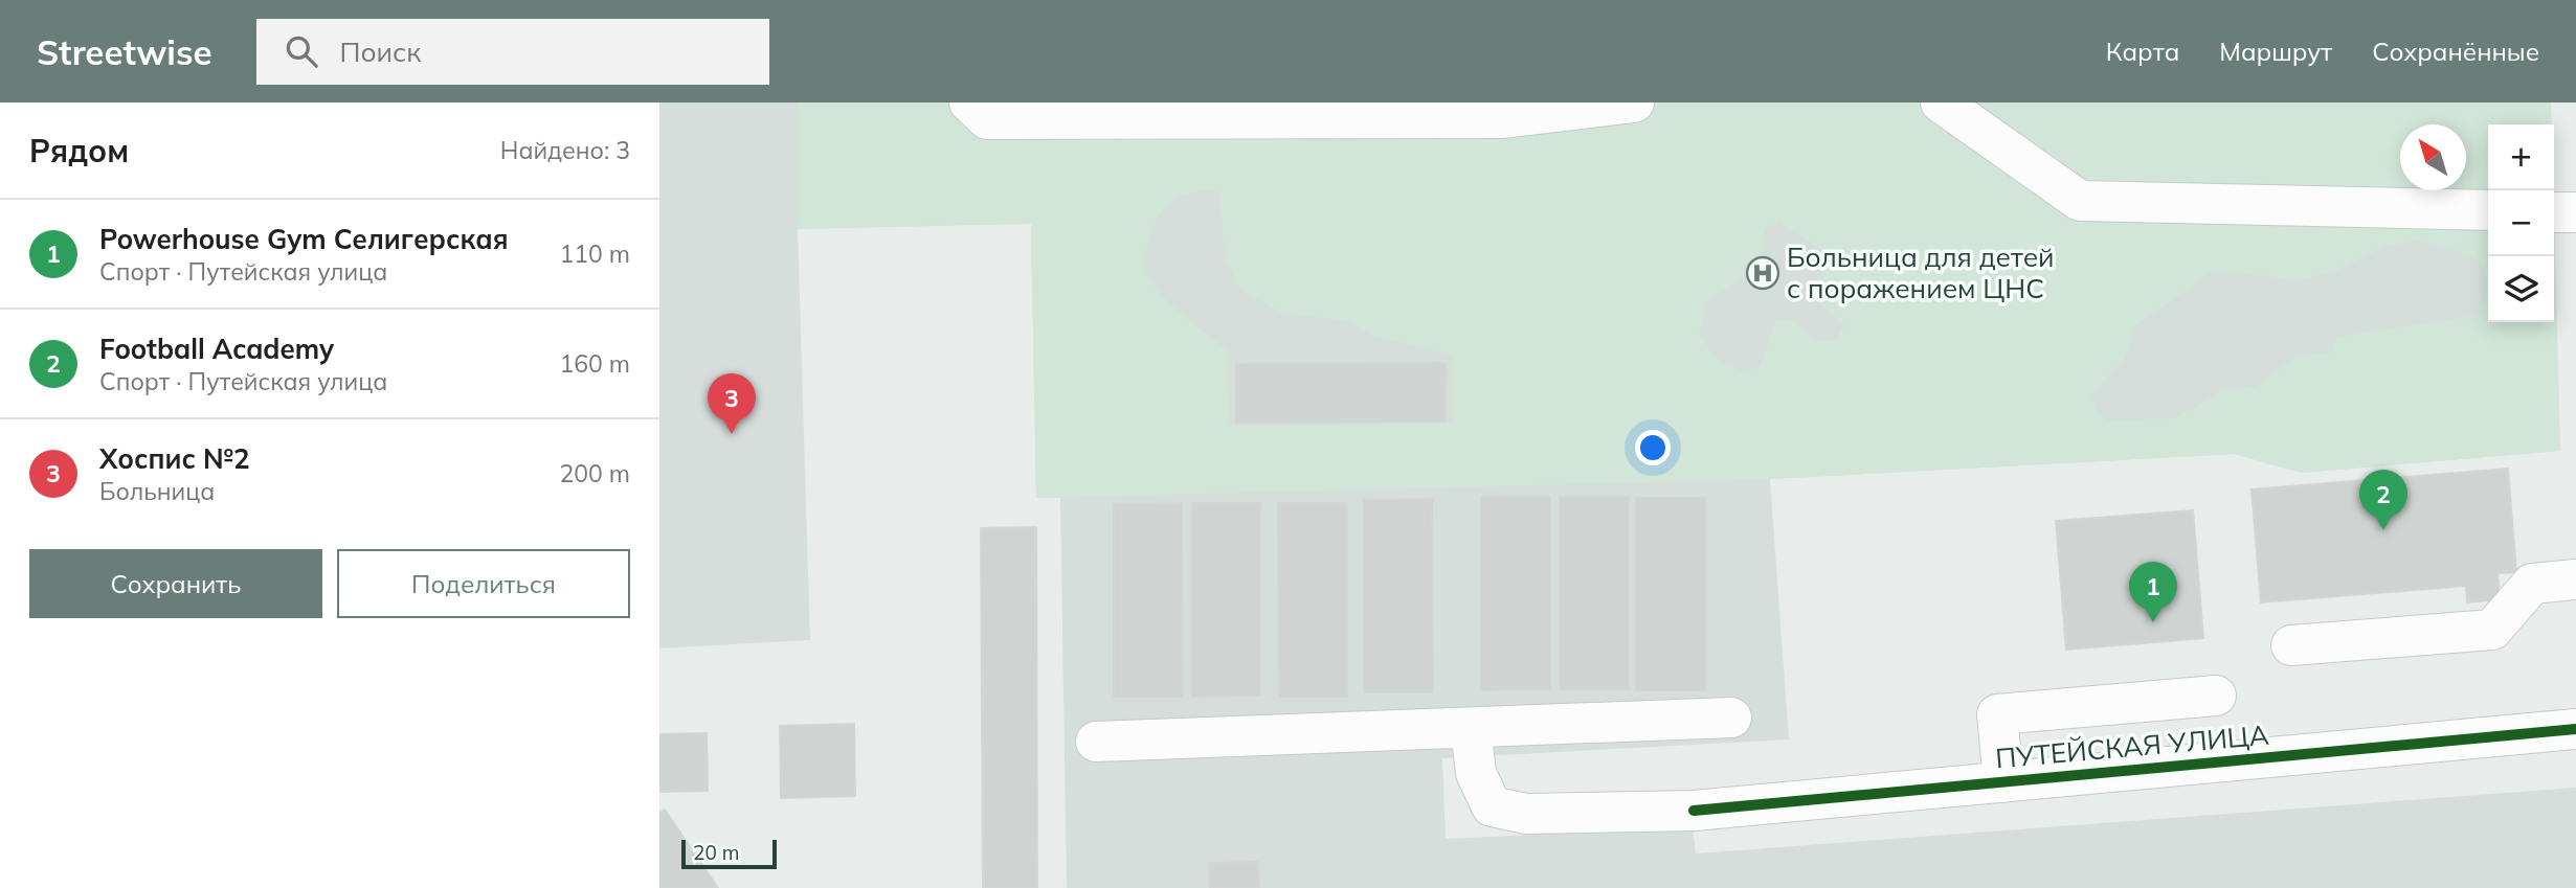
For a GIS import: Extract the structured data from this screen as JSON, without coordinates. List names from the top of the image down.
{
  "streets": {
    "street": ["ПУТЕЙСКАЯ УЛИЦА"]
  },
  "places": {
    "hospital": ["Больница для детей с поражением ЦНС"]
  },
  "scale_bar": "20 m",
  "north": "top left",
  "page": {
    "header": "Streetwise",
    "search": "Поиск",
    "nav": ["Карта", "Маршрут", "Сохранённые"],
    "heading": ["Рядом", "Найдено: 3"],
    "map_buttons": ["+", "−"],
    "list": [
      {
        "mark": "1",
        "name": "Powerhouse Gym Селигерская",
        "note": "Спорт · Путейская улица",
        "value": "110 m"
      },
      {
        "mark": "2",
        "name": "Football Academy",
        "note": "Спорт · Путейская улица",
        "value": "160 m"
      },
      {
        "mark": "3",
        "name": "Хоспис №2",
        "note": "Больница",
        "value": "200 m"
      }
    ],
    "pins": ["3", "2", "1"],
    "buttons": ["Сохранить", "Поделиться"],
    "scale": "20 m"
  }
}
